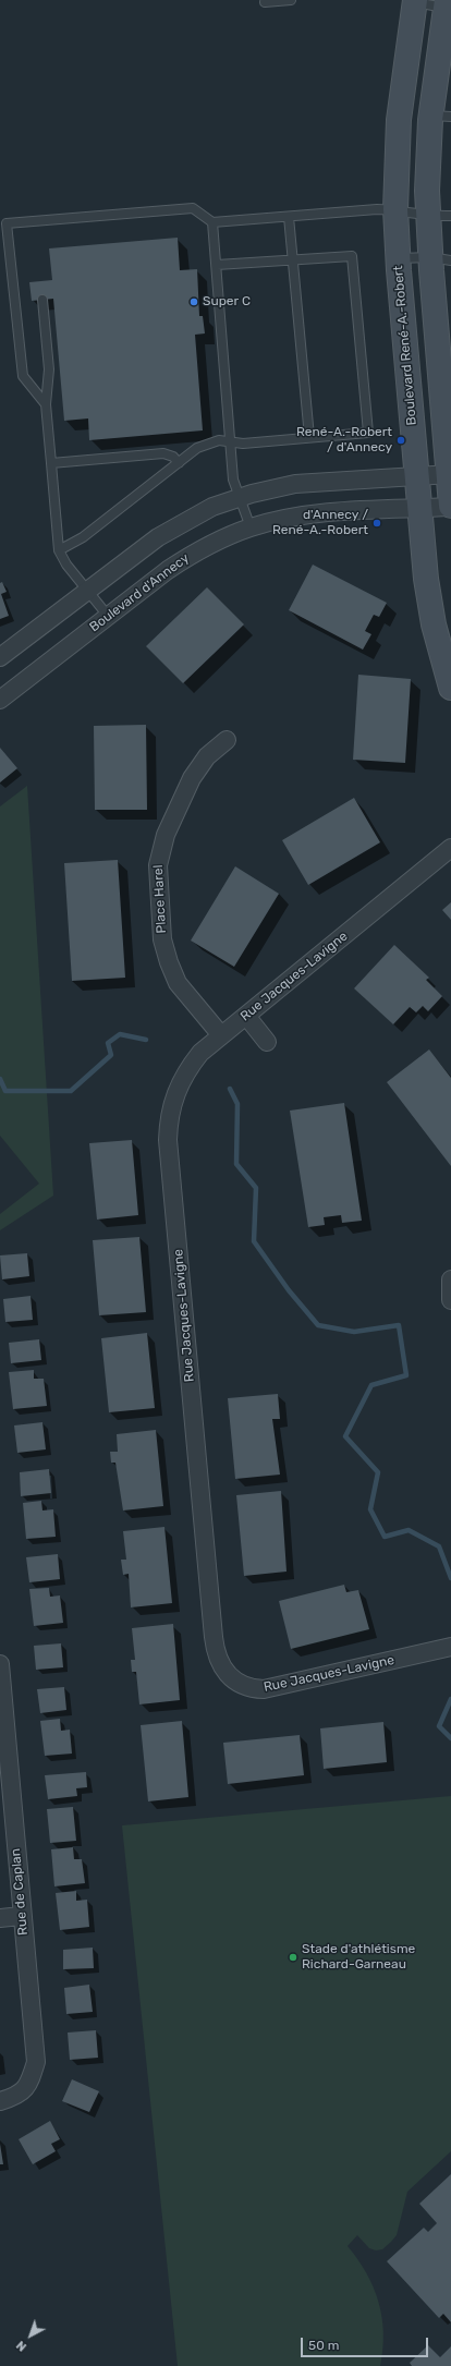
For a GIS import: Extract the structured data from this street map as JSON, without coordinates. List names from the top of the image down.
{
  "streets": {
    "street": [
      "Boulevard René-A.-Robert",
      "Boulevard d'Annecy",
      "Place Harel",
      "Rue Jacques-Lavigne",
      "Rue de Caplan"
    ]
  },
  "crossings": [
    ["Boulevard René-A.-Robert", "Boulevard d'Annecy"],
    ["Place Harel", "Rue Jacques-Lavigne"]
  ],
  "places": [
    "Super C",
    "René-A.-Robert / d'Annecy",
    "d'Annecy / René-A.-Robert",
    "Stade d'athlétisme Richard-Garneau"
  ],
  "scale_bar": "50 m",
  "north": "bottom left"
}
